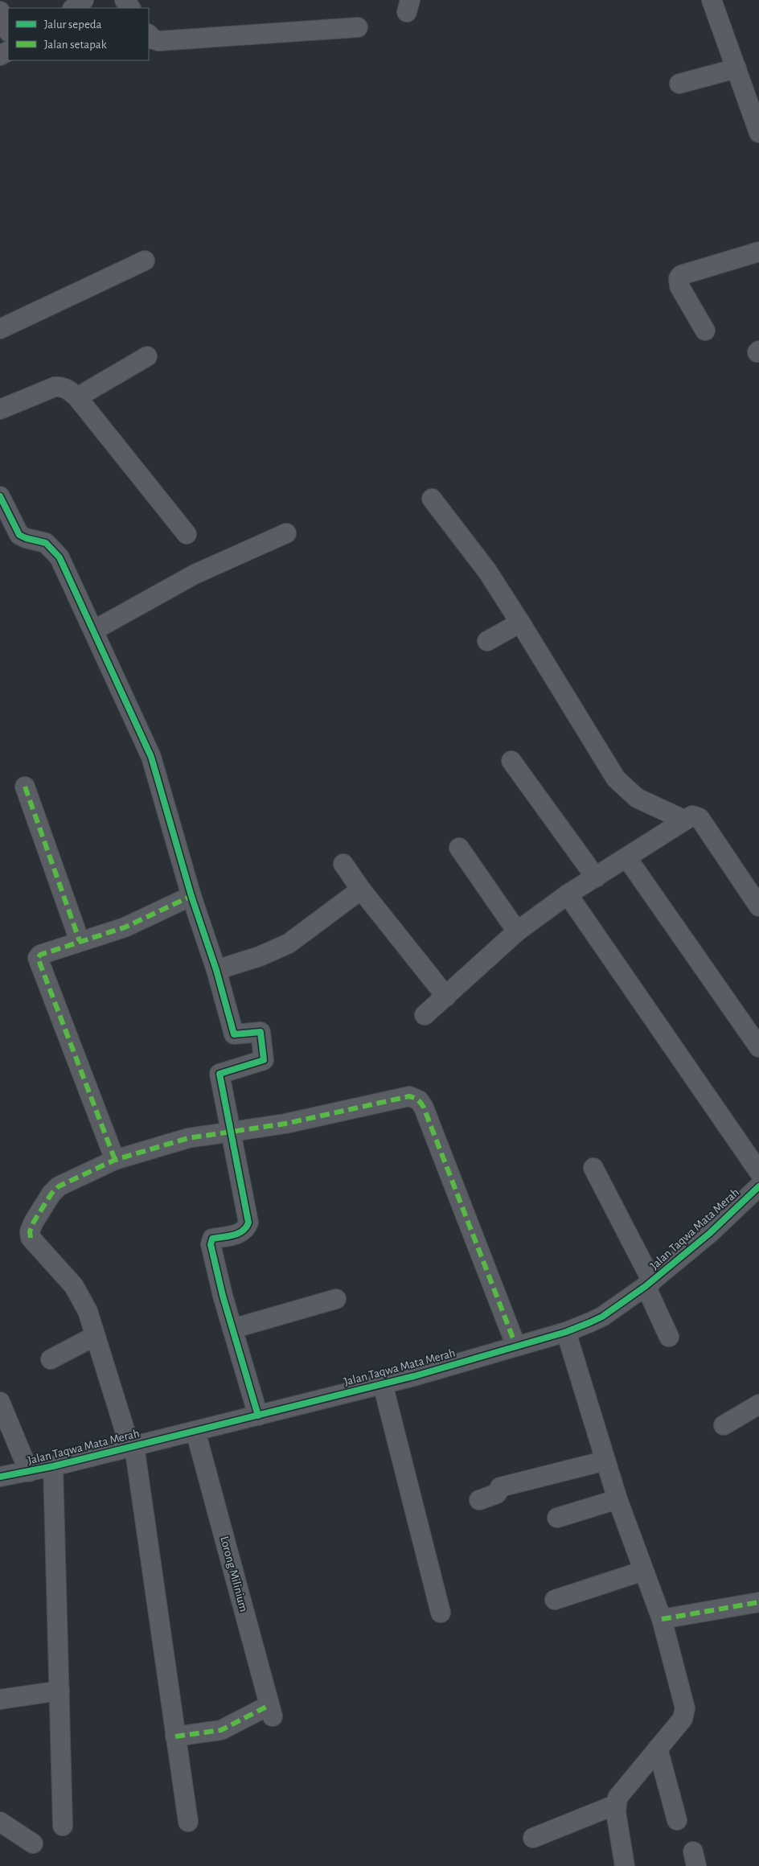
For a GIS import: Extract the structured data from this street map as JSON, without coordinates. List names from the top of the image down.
{
  "streets": {
    "street": ["Jalan Taqwa Mata Merah", "Lorong Milinium"]
  },
  "crossings": [
    ["Jalan Taqwa Mata Merah", "Lorong Milinium"]
  ],
  "legend": ["Jalur sepeda", "Jalan setapak"]
}
